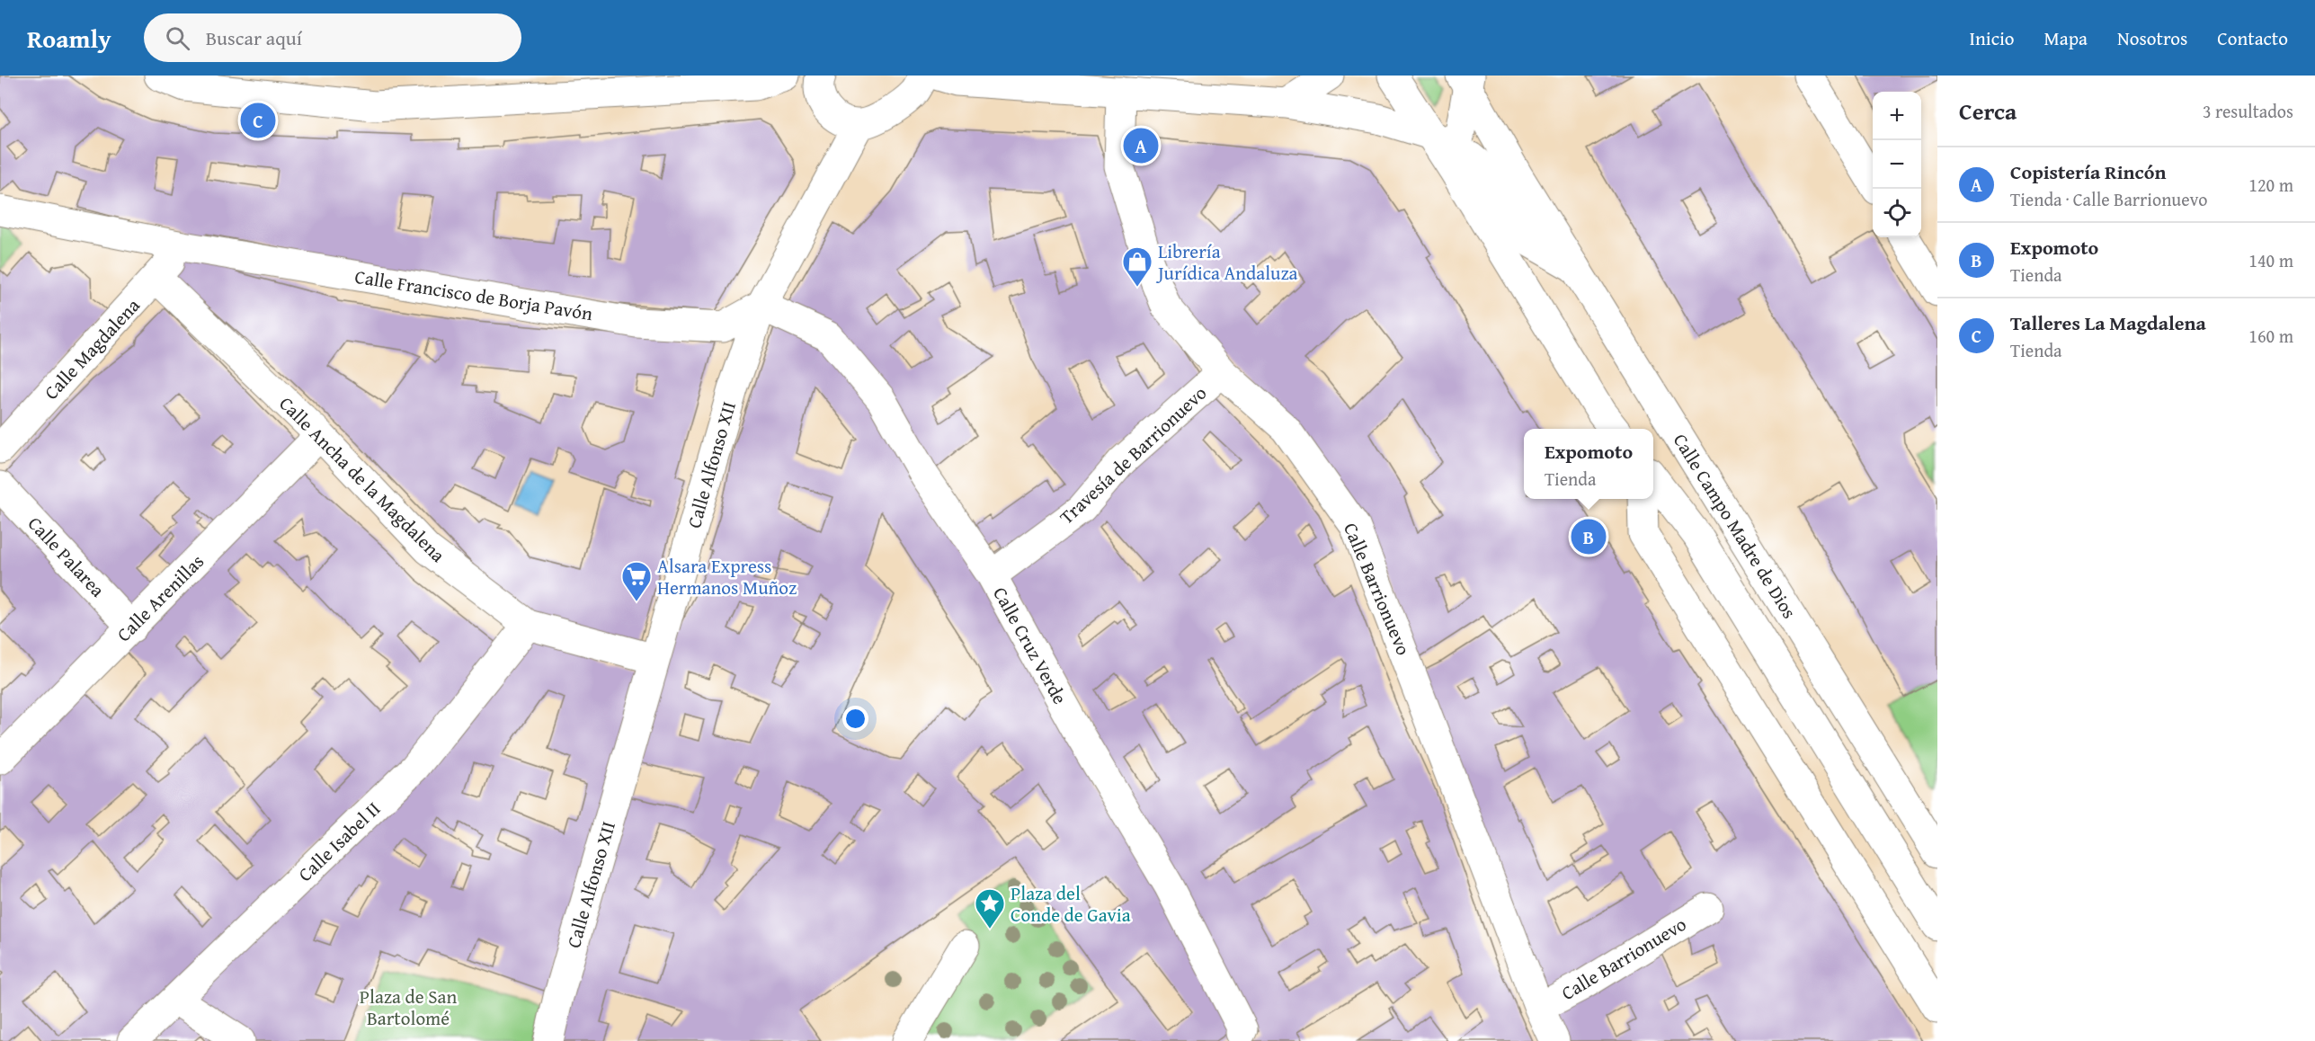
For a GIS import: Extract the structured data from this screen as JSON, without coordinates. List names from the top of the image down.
{
  "streets": {
    "street": [
      "Calle Francisco de Borja Pavón",
      "Calle Magdalena",
      "Travesía de Barrionuevo",
      "Calle Alfonso XII",
      "Calle Ancha de la Magdalena",
      "Calle Campo Madre de Dios",
      "Calle Palarea",
      "Calle Barrionuevo",
      "Calle Arenillas",
      "Calle Cruz Verde",
      "Calle Isabel II"
    ]
  },
  "crossings": [
    ["Calle Francisco de Borja Pavón", "Calle Magdalena"],
    ["Calle Francisco de Borja Pavón", "Calle Alfonso XII"],
    ["Calle Francisco de Borja Pavón", "Calle Cruz Verde"],
    ["Calle Magdalena", "Calle Ancha de la Magdalena"],
    ["Travesía de Barrionuevo", "Calle Barrionuevo"],
    ["Travesía de Barrionuevo", "Calle Cruz Verde"],
    ["Calle Alfonso XII", "Calle Ancha de la Magdalena"],
    ["Calle Alfonso XII", "Calle Cruz Verde"],
    ["Calle Ancha de la Magdalena", "Calle Arenillas"],
    ["Calle Ancha de la Magdalena", "Calle Isabel II"],
    ["Calle Palarea", "Calle Arenillas"]
  ],
  "parks": ["Plaza de San Bartolomé"],
  "places": {
    "shop": ["Librería Jurídica Andaluza"],
    "supermarket": ["Alsara Express Hermanos Muñoz"],
    "place": ["Plaza del Conde de Gavia"]
  },
  "page": {
    "header": "Roamly",
    "search": "Buscar aquí",
    "nav": [
      "Inicio",
      "Mapa",
      "Nosotros",
      "Contacto"
    ],
    "heading": ["Cerca", "3 resultados"],
    "map_buttons": ["+", "−"],
    "pins": ["C", "A", "B"],
    "list": [
      {
        "mark": "A",
        "name": "Copistería Rincón",
        "note": "Tienda · Calle Barrionuevo",
        "value": "120 m"
      },
      {
        "mark": "B",
        "name": "Expomoto",
        "note": "Tienda",
        "value": "140 m"
      },
      {
        "mark": "C",
        "name": "Talleres La Magdalena",
        "note": "Tienda",
        "value": "160 m"
      }
    ],
    "popup": ["Expomoto", "Tienda"]
  }
}
